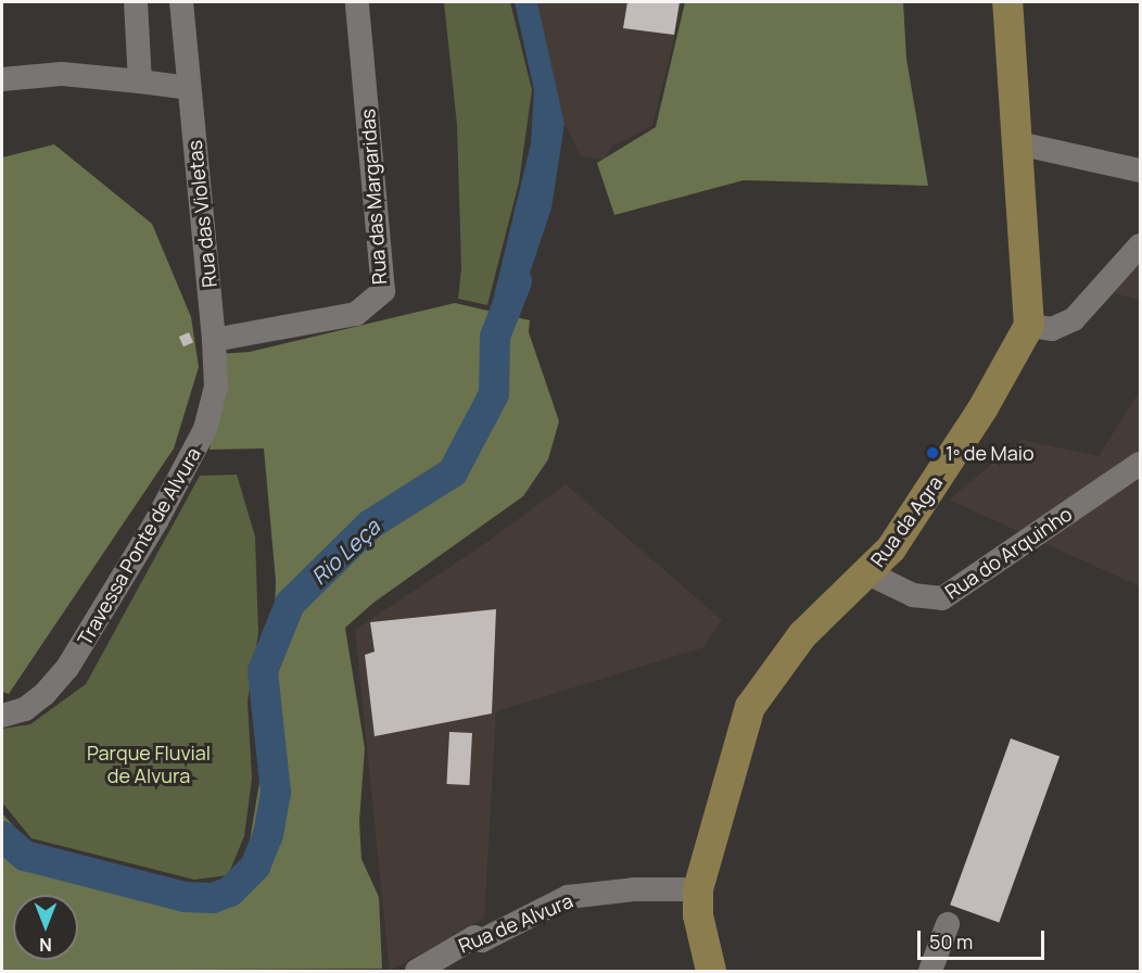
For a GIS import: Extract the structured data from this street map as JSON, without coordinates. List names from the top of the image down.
{
  "streets": {
    "main road": ["Rua da Agra"],
    "street": [
      "Rua das Margaridas",
      "Rua das Violetas",
      "Travessa Ponte de Alvura",
      "Rua do Arquinho",
      "Rua de Alvura"
    ]
  },
  "crossings": [
    ["Rua das Margaridas", "Rua das Violetas"],
    ["Rua das Margaridas", "Travessa Ponte de Alvura"],
    ["Rua das Violetas", "Travessa Ponte de Alvura"],
    ["Rua da Agra", "Rua do Arquinho"],
    ["Rua da Agra", "Rua de Alvura"]
  ],
  "water": ["Rio Leça"],
  "parks": ["Parque Fluvial de Alvura"],
  "places": ["1º de Maio"],
  "scale_bar": "50 m",
  "north": "bottom"
}
